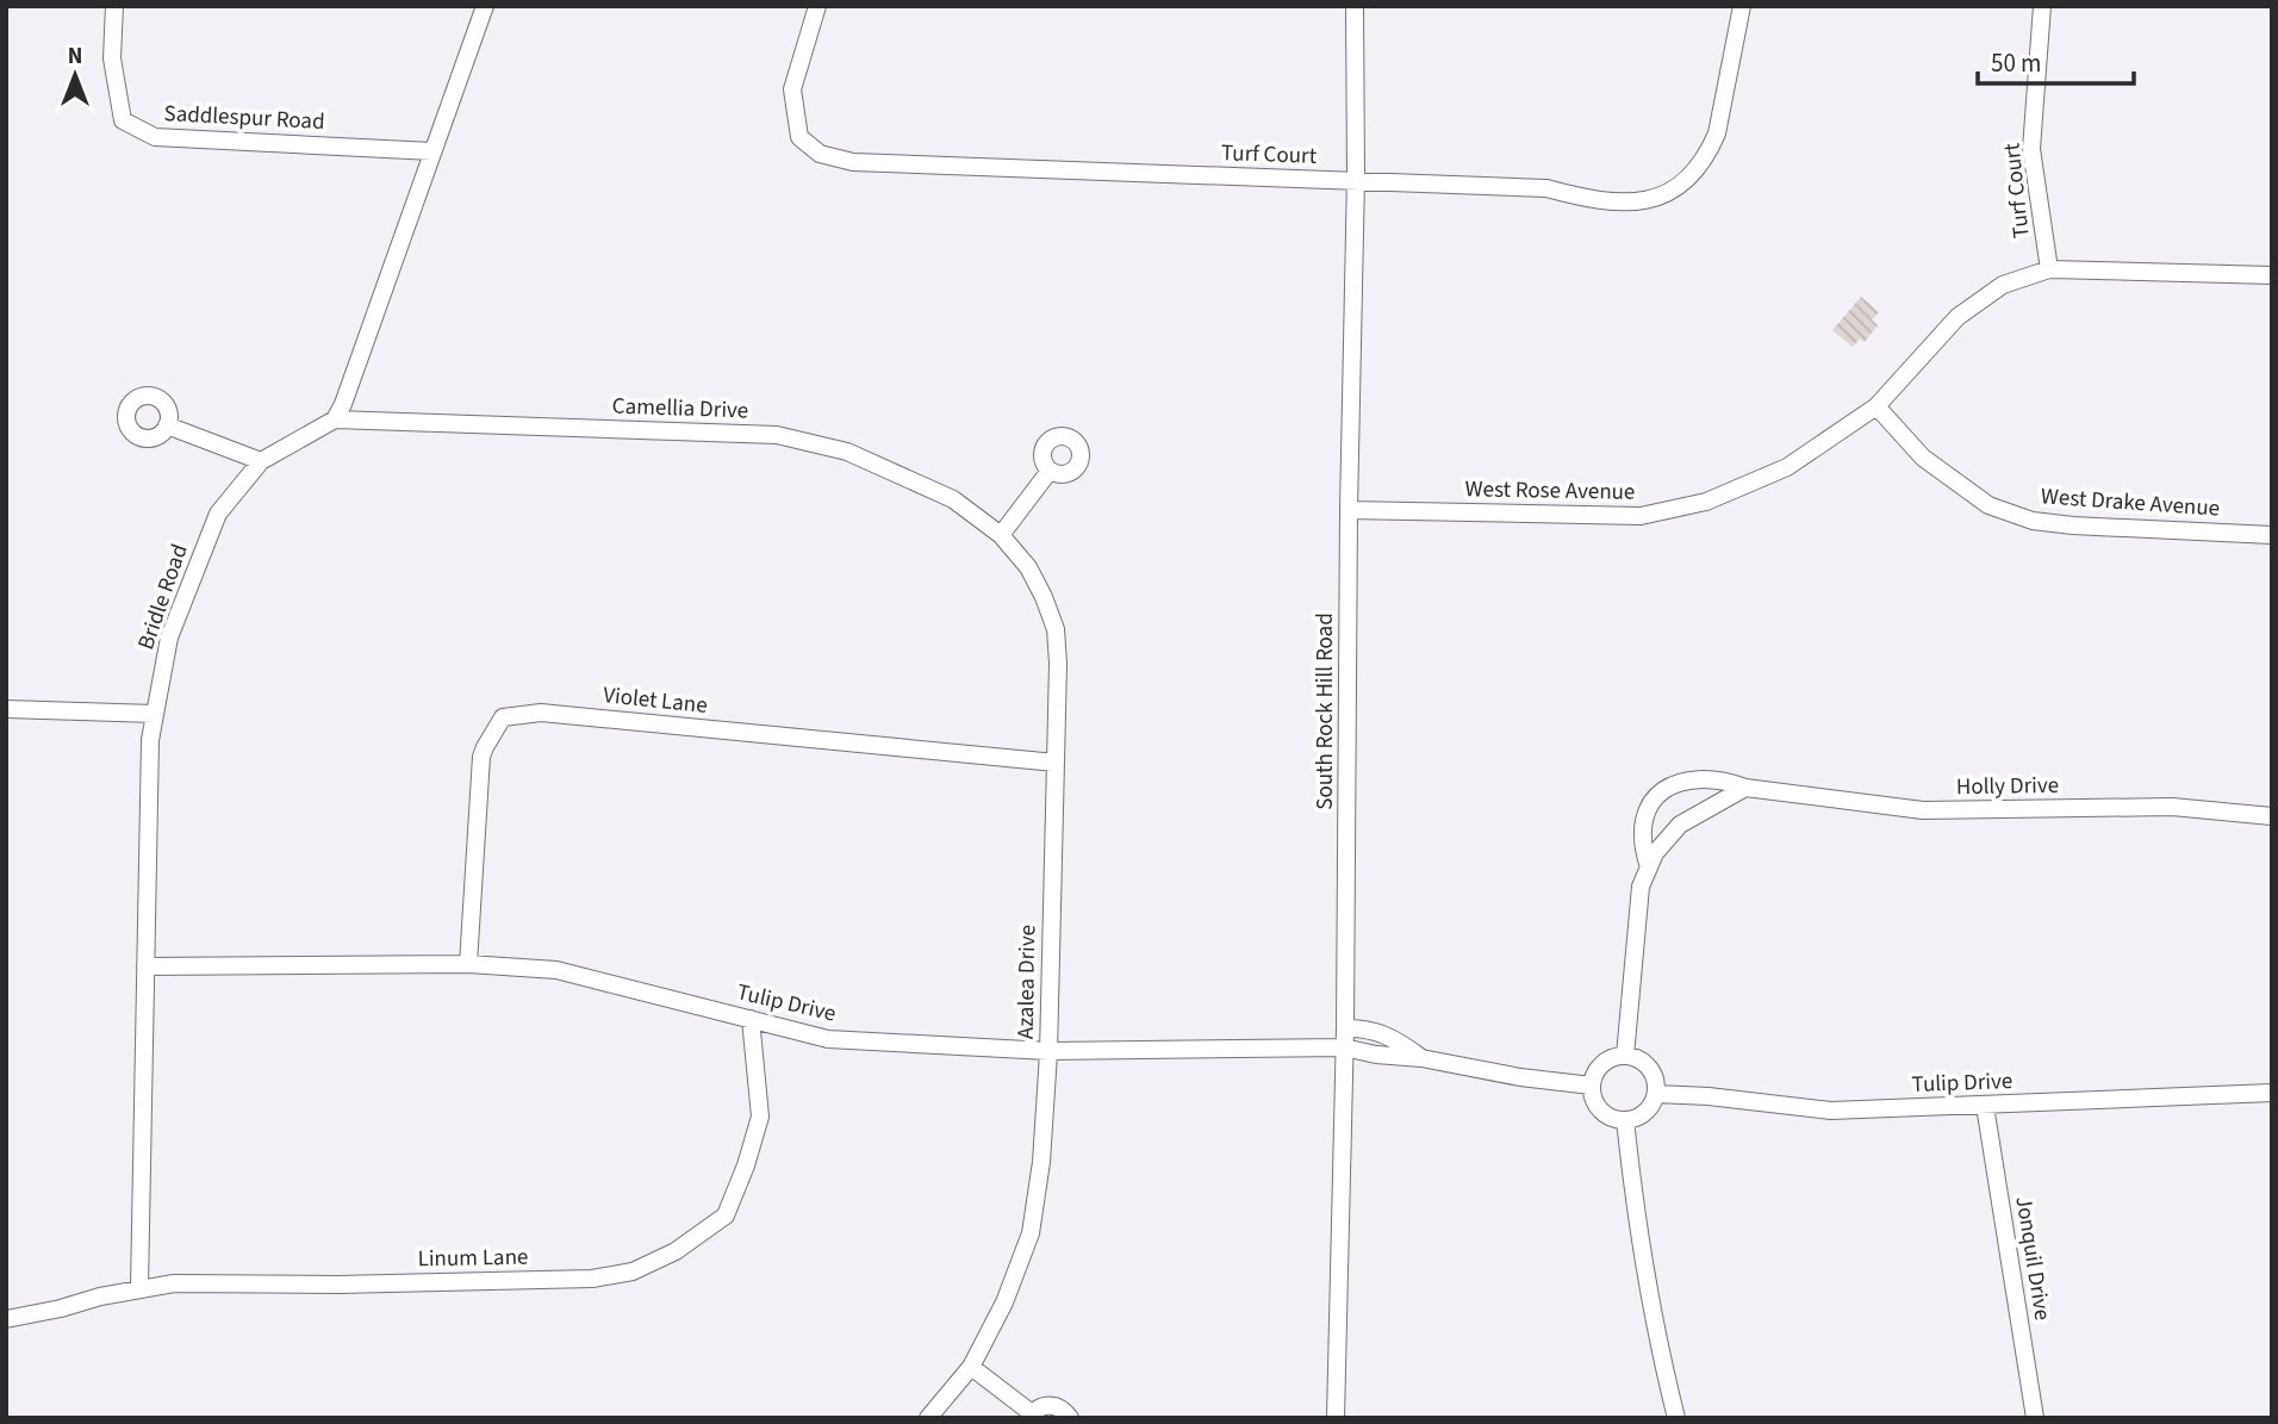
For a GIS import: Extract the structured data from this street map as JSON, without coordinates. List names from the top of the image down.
{
  "streets": {
    "street": [
      "Saddlespur Road",
      "Turf Court",
      "Camellia Drive",
      "West Rose Avenue",
      "West Drake Avenue",
      "Bridle Road",
      "Violet Lane",
      "South Rock Hill Road",
      "Holly Drive",
      "Azalea Drive",
      "Tulip Drive",
      "Linum Lane",
      "Jonquil Drive"
    ]
  },
  "crossings": [
    ["Turf Court", "West Rose Avenue"],
    ["Turf Court", "South Rock Hill Road"],
    ["Camellia Drive", "Bridle Road"],
    ["Camellia Drive", "Azalea Drive"],
    ["West Rose Avenue", "West Drake Avenue"],
    ["West Rose Avenue", "South Rock Hill Road"],
    ["Bridle Road", "Tulip Drive"],
    ["Bridle Road", "Linum Lane"],
    ["Violet Lane", "Azalea Drive"],
    ["Violet Lane", "Tulip Drive"],
    ["South Rock Hill Road", "Tulip Drive"],
    ["Holly Drive", "Tulip Drive"],
    ["Azalea Drive", "Tulip Drive"],
    ["Tulip Drive", "Linum Lane"],
    ["Tulip Drive", "Jonquil Drive"]
  ],
  "scale_bar": "50 m",
  "north": "top"
}
